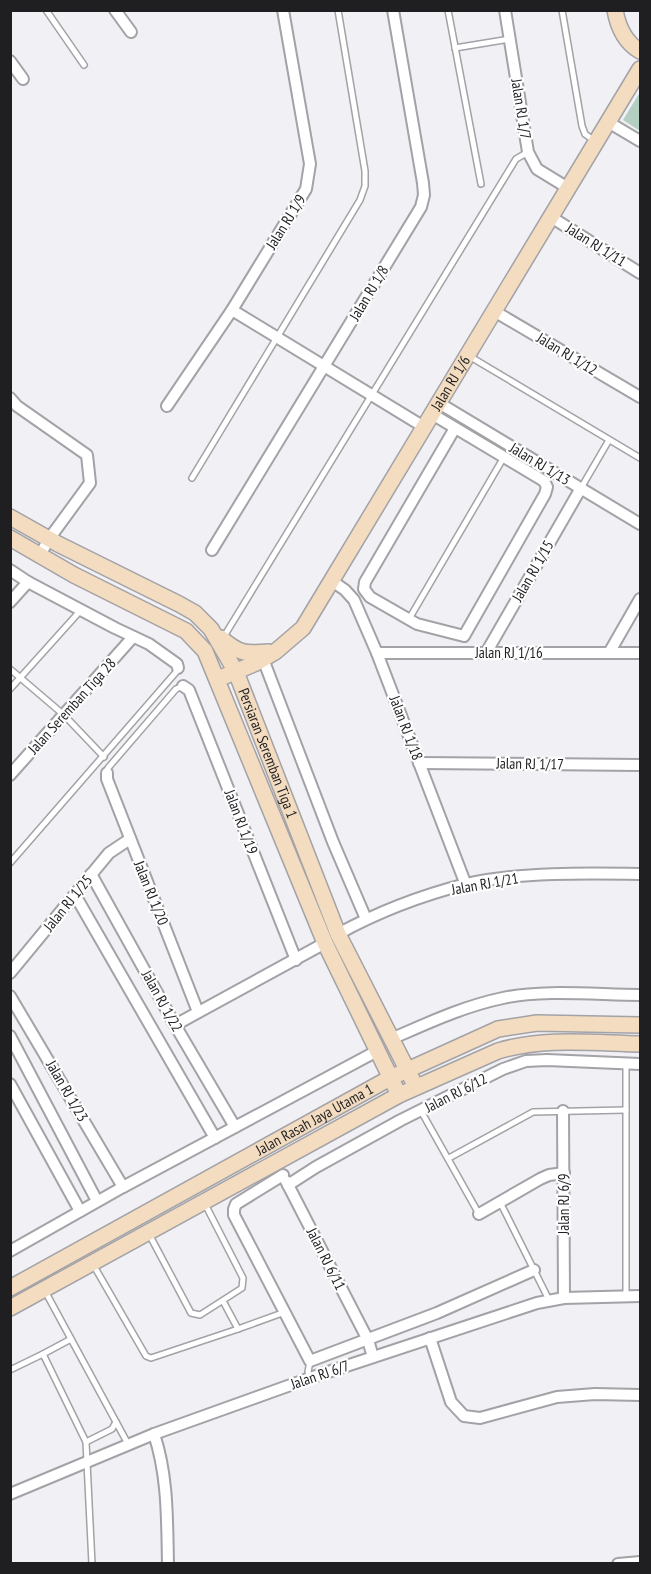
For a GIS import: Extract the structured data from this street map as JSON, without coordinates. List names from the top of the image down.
{
  "streets": {
    "main road": ["Jalan RJ 1/6", "Persiaran Seremban Tiga 1", "Jalan Rasah Jaya Utama 1"],
    "street": [
      "Jalan RJ 1/7",
      "Jalan RJ 1/9",
      "Jalan RJ 1/11",
      "Jalan RJ 1/8",
      "Jalan RJ 1/12",
      "Jalan RJ 1/13",
      "Jalan RJ 1/15",
      "Jalan RJ 1/16",
      "Jalan Seremban Tiga 28",
      "Jalan RJ 1/18",
      "Jalan RJ 1/17",
      "Jalan RJ 1/19",
      "Jalan RJ 1/21",
      "Jalan RJ 1/20",
      "Jalan RJ 1/25",
      "Jalan RJ 1/22",
      "Jalan RJ 1/23",
      "Jalan RJ 6/12",
      "Jalan RJ 6/9",
      "Jalan RJ 6/11",
      "Jalan RJ 6/7"
    ]
  },
  "crossings": [
    ["Jalan RJ 1/7", "Jalan RJ 1/6"],
    ["Jalan RJ 1/11", "Jalan RJ 1/6"],
    ["Jalan RJ 1/12", "Jalan RJ 1/6"],
    ["Jalan RJ 1/6", "Jalan RJ 1/13"],
    ["Jalan RJ 1/6", "Jalan RJ 1/18"],
    ["Jalan RJ 1/6", "Persiaran Seremban Tiga 1"],
    ["Jalan RJ 1/13", "Jalan RJ 1/15"],
    ["Jalan RJ 1/15", "Jalan RJ 1/16"],
    ["Jalan RJ 1/16", "Jalan RJ 1/18"],
    ["Jalan RJ 1/18", "Jalan RJ 1/17"],
    ["Jalan RJ 1/18", "Jalan RJ 1/21"],
    ["Persiaran Seremban Tiga 1", "Jalan RJ 1/21"],
    ["Persiaran Seremban Tiga 1", "Jalan Rasah Jaya Utama 1"],
    ["Jalan RJ 1/19", "Jalan RJ 1/21"],
    ["Jalan RJ 1/21", "Jalan RJ 1/20"],
    ["Jalan RJ 1/21", "Jalan RJ 1/22"],
    ["Jalan RJ 1/20", "Jalan RJ 1/25"],
    ["Jalan RJ 1/25", "Jalan RJ 1/22"],
    ["Jalan RJ 6/12", "Jalan Rasah Jaya Utama 1"],
    ["Jalan RJ 6/12", "Jalan RJ 6/11"],
    ["Jalan Rasah Jaya Utama 1", "Jalan RJ 6/11"],
    ["Jalan RJ 6/9", "Jalan RJ 6/7"],
    ["Jalan RJ 6/11", "Jalan RJ 6/7"]
  ]
}
